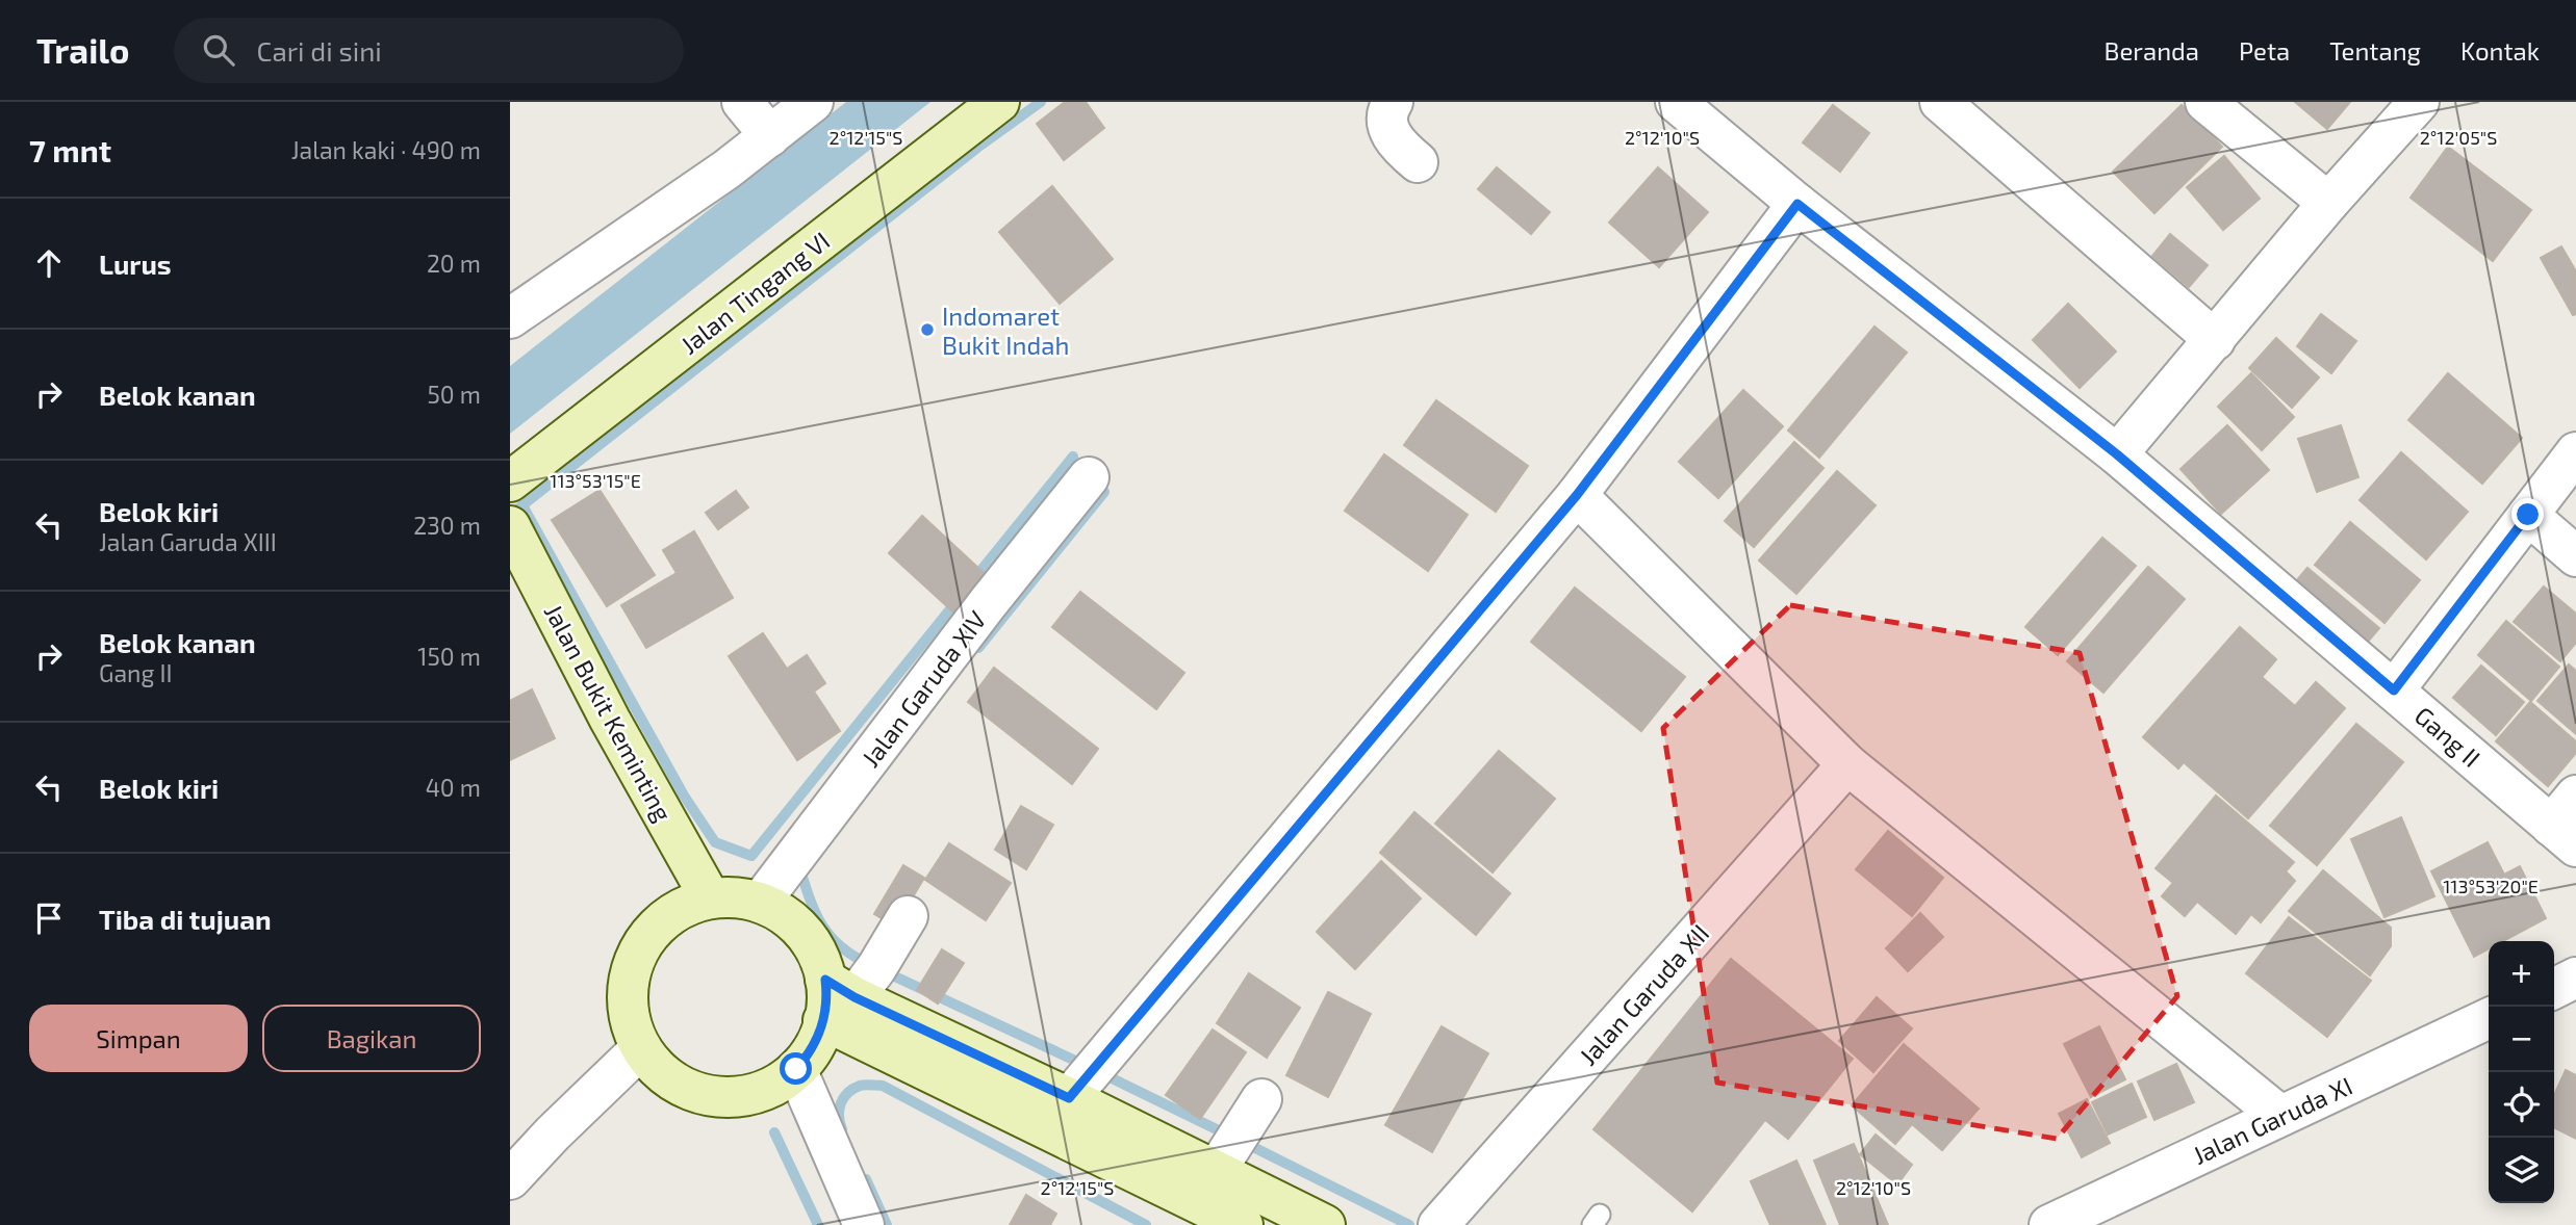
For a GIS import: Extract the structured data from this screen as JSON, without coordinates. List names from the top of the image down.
{
  "streets": {
    "main road": ["Jalan Tingang VI", "Jalan Bukit Keminting"],
    "street": [
      "Jalan Garuda XIV",
      "Gang II",
      "Jalan Garuda XII",
      "Jalan Garuda XI"
    ]
  },
  "crossings": [
    ["Jalan Garuda XIV", "Jalan Bukit Keminting"]
  ],
  "places": ["Indomaret Bukit Indah"],
  "page": {
    "header": "Trailo",
    "search": "Cari di sini",
    "nav": [
      "Beranda",
      "Peta",
      "Tentang",
      "Kontak"
    ],
    "heading": ["7 mnt", "Jalan kaki · 490 m"],
    "list": [
      ["Lurus", "20 m"],
      ["Belok kanan", "50 m"],
      ["Belok kiri", "Jalan Garuda XIII", "230 m"],
      ["Belok kanan", "Gang II", "150 m"],
      ["Belok kiri", "40 m"],
      "Tiba di tujuan"
    ],
    "map_buttons": ["+", "−"],
    "buttons": ["Simpan", "Bagikan"]
  },
  "coordinates": [
    "2°12'15\"S",
    "2°12'10\"S",
    "2°12'05\"S",
    "113°53'15\"E",
    "113°53'20\"E"
  ]
}
